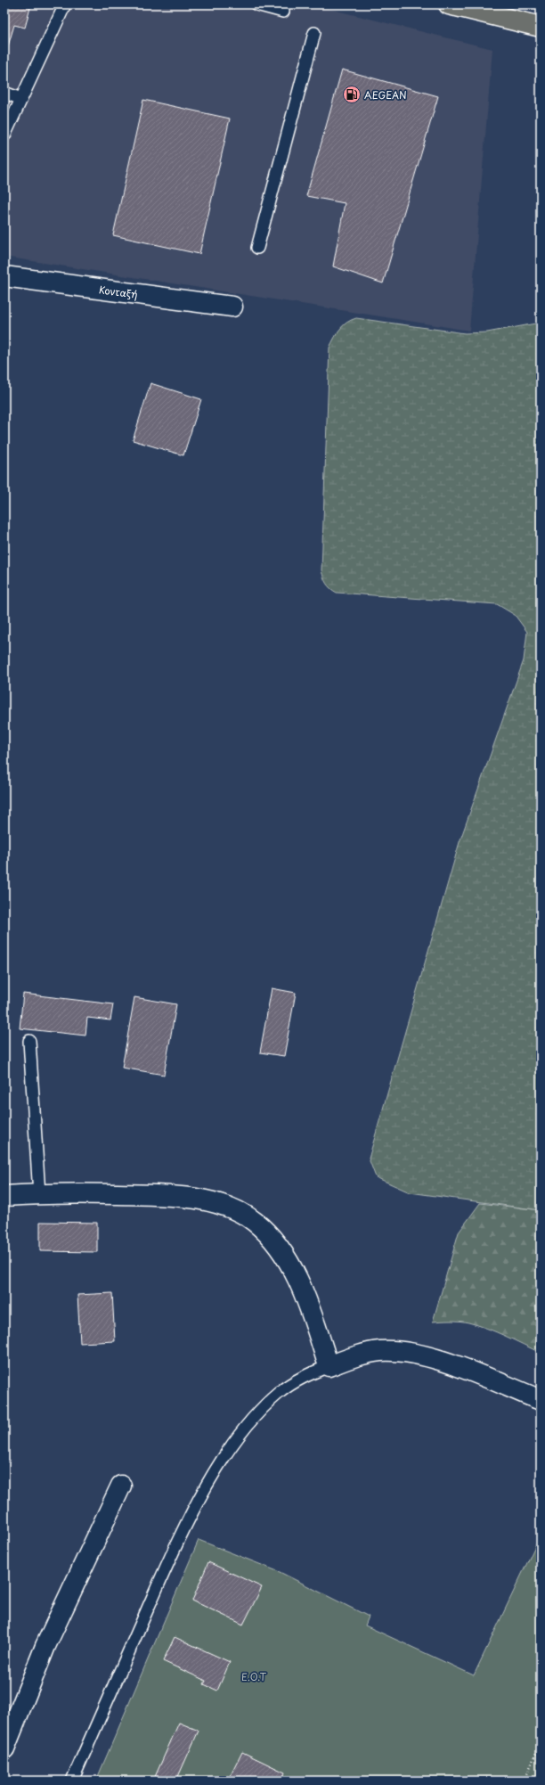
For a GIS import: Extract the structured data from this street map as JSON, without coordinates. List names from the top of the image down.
{
  "streets": {
    "street": ["Κονταξή"]
  },
  "parks": ["E.O.T"],
  "places": {
    "fuel station": ["AEGEAN"]
  }
}
